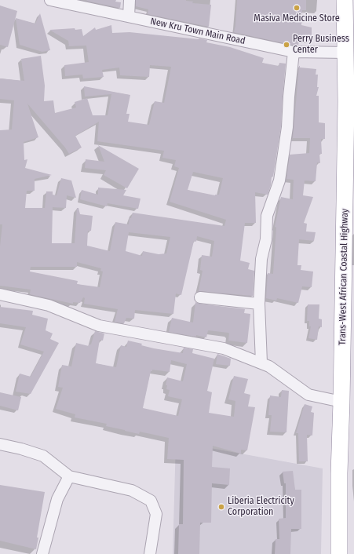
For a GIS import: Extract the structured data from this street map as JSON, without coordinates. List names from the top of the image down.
{
  "streets": {
    "highway": ["Trans-West African Coastal Highway"],
    "street": ["New Kru Town Main Road"]
  },
  "crossings": [
    ["New Kru Town Main Road", "Trans-West African Coastal Highway"]
  ],
  "places": ["Masiva Medicine Store", "Perry Business Center", "Liberia Electricity Corporation"]
}
